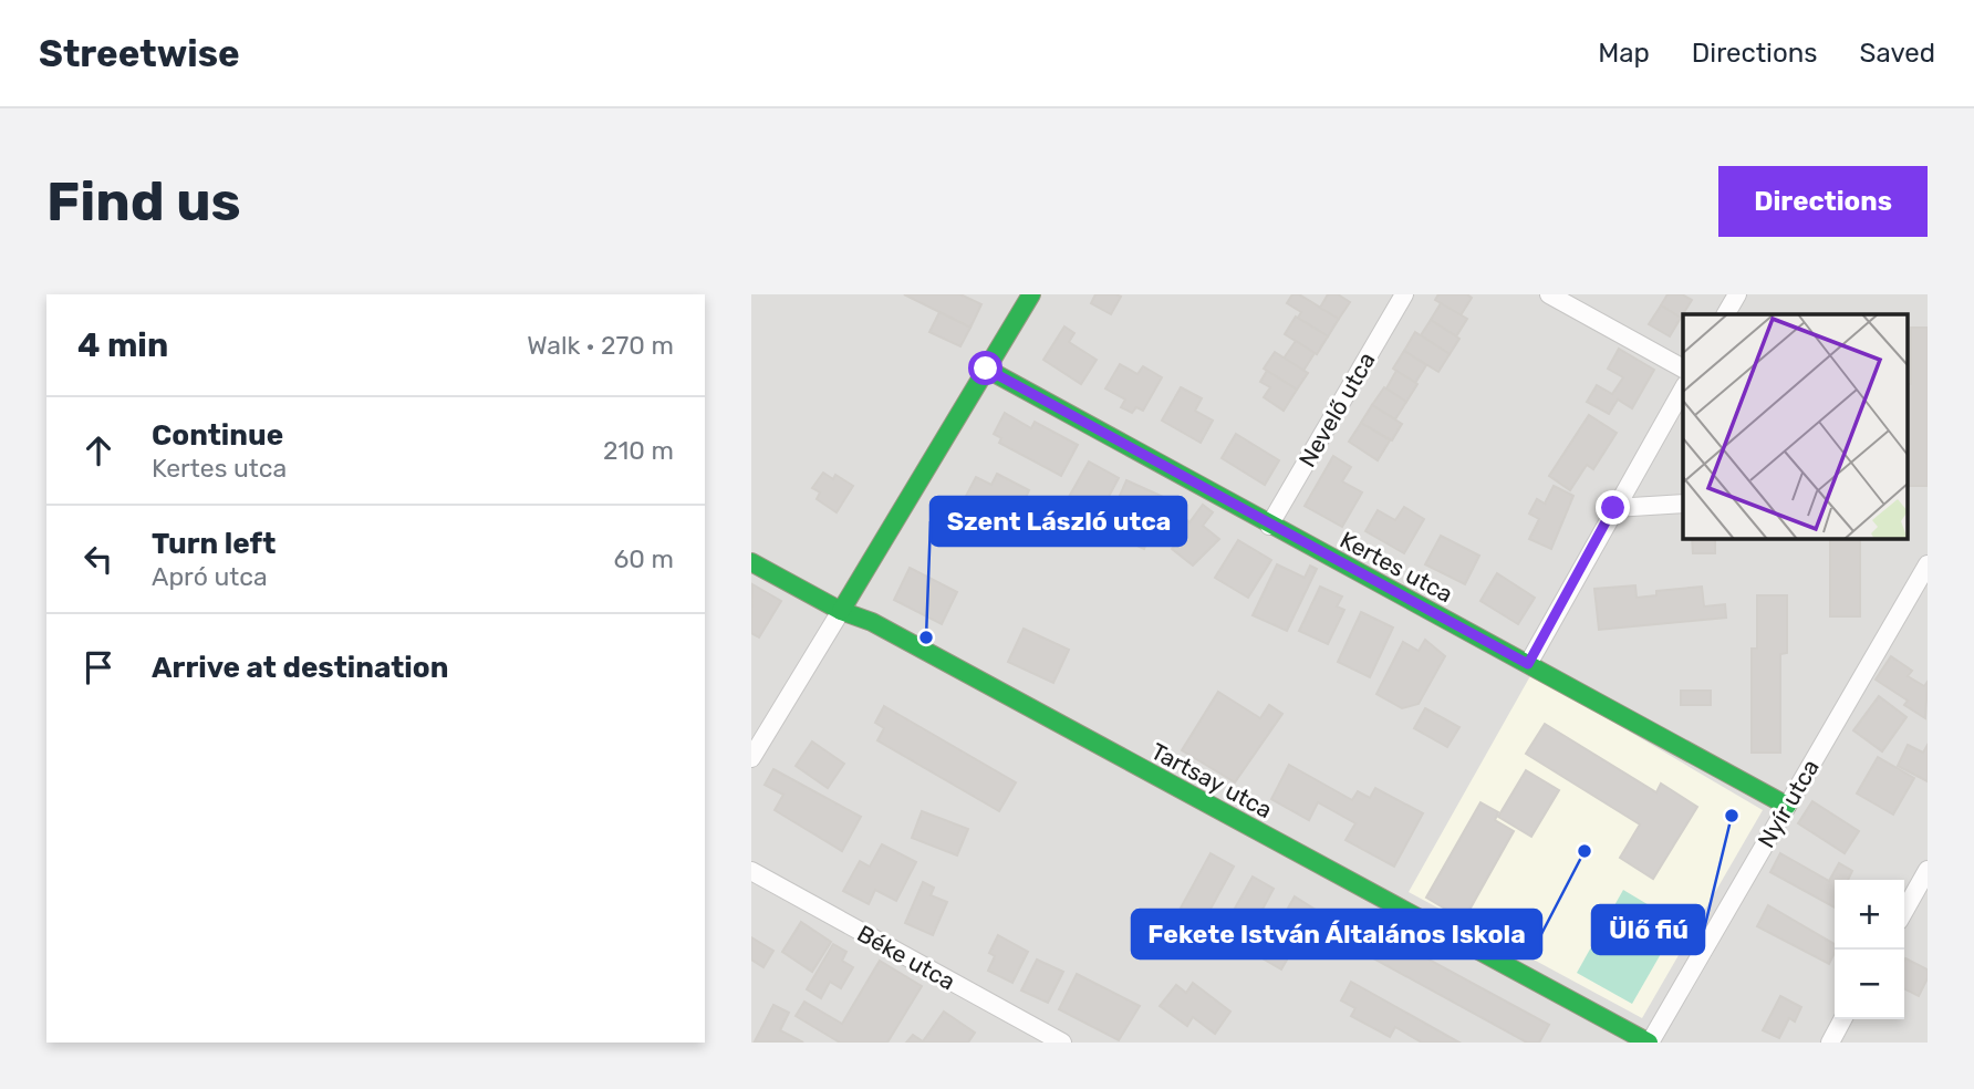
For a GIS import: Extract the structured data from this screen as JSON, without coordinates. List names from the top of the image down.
{
  "streets": {
    "street": [
      "Nevelő utca",
      "Kertes utca",
      "Tartsay utca",
      "Nyír utca",
      "Béke utca"
    ]
  },
  "crossings": [
    ["Nevelő utca", "Kertes utca"],
    ["Kertes utca", "Nyír utca"],
    ["Tartsay utca", "Nyír utca"]
  ],
  "places": ["Szent László utca", "Ülő fiú", "Fekete István Általános Iskola"],
  "page": {
    "header": "Streetwise",
    "nav": ["Map", "Directions", "Saved"],
    "buttons": "Directions",
    "title": "Find us",
    "heading": ["4 min", "Walk · 270 m"],
    "list": [
      ["Continue", "Kertes utca", "210 m"],
      ["Turn left", "Apró utca", "60 m"],
      "Arrive at destination"
    ],
    "map_buttons": ["+", "−"]
  }
}
